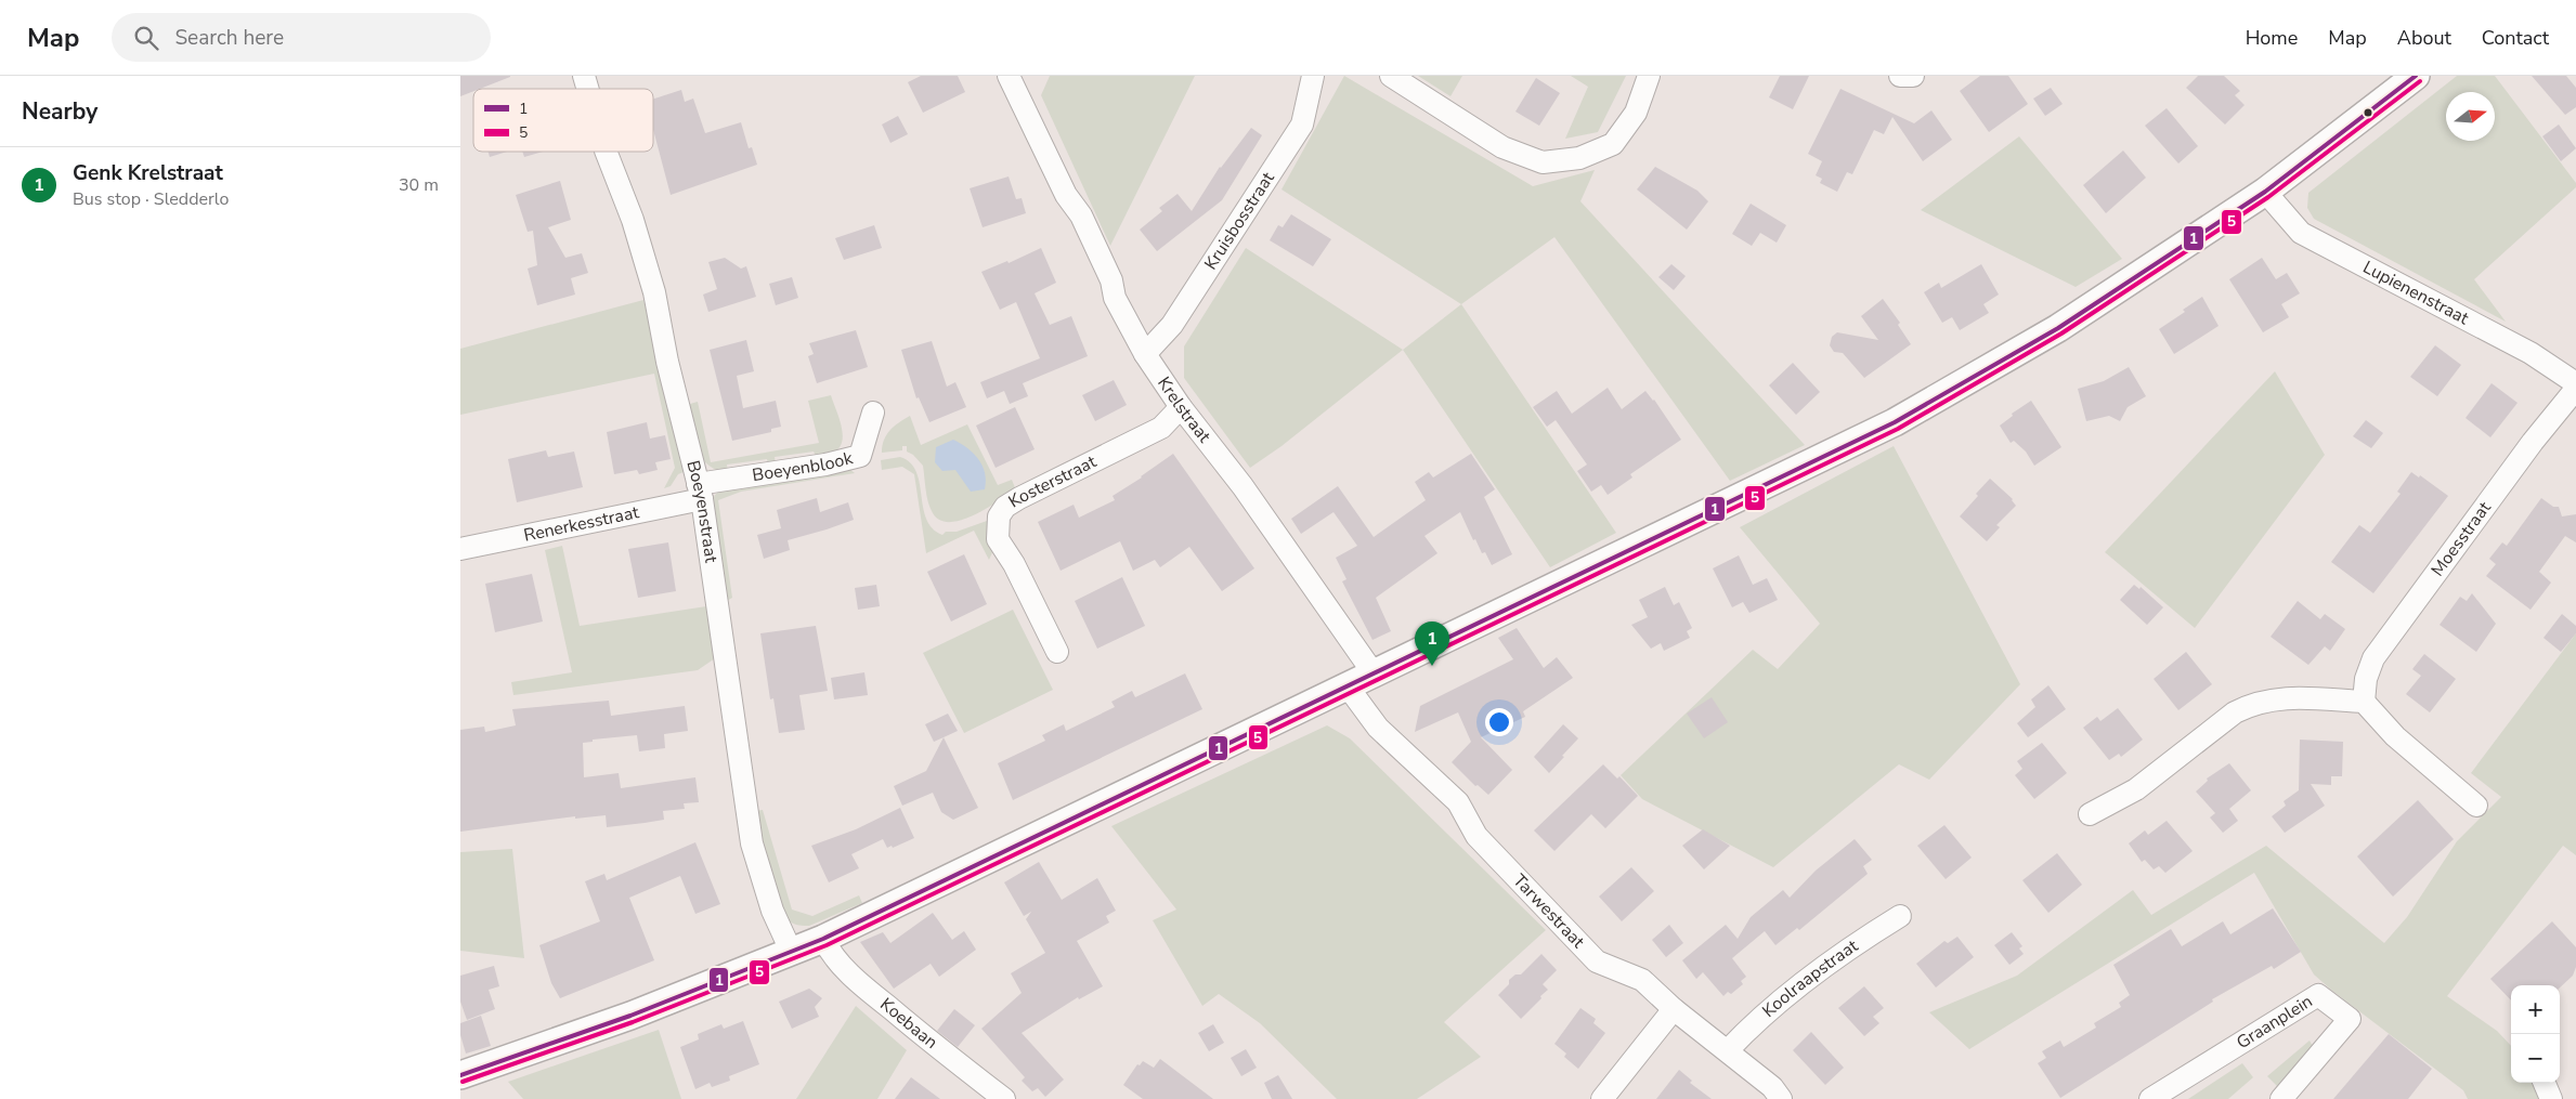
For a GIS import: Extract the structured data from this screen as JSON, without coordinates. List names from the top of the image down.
{
  "streets": {
    "street": [
      "Kruisbosstraat",
      "Lupienenstraat",
      "Krelstraat",
      "Boeyenblook",
      "Kosterstraat",
      "Boeyenstraat",
      "Renerkesstraat",
      "Moesstraat",
      "Tarwestraat",
      "Koolraapstraat",
      "Graanplein",
      "Koebaan"
    ]
  },
  "crossings": [
    ["Kruisbosstraat", "Krelstraat"],
    ["Krelstraat", "Kosterstraat"],
    ["Boeyenblook", "Boeyenstraat"],
    ["Boeyenblook", "Renerkesstraat"],
    ["Boeyenstraat", "Renerkesstraat"],
    ["Tarwestraat", "Koolraapstraat"]
  ],
  "lines": ["transit line 1", "transit line 5"],
  "legend": ["1", "5"],
  "north": "right",
  "page": {
    "header": "Map",
    "search": "Search here",
    "nav": [
      "Home",
      "Map",
      "About",
      "Contact"
    ],
    "heading": "Nearby",
    "list": [
      {
        "mark": "1",
        "name": "Genk Krelstraat",
        "note": "Bus stop · Sledderlo",
        "value": "30 m"
      }
    ],
    "pins": "1",
    "map_buttons": ["+", "−"]
  }
}
